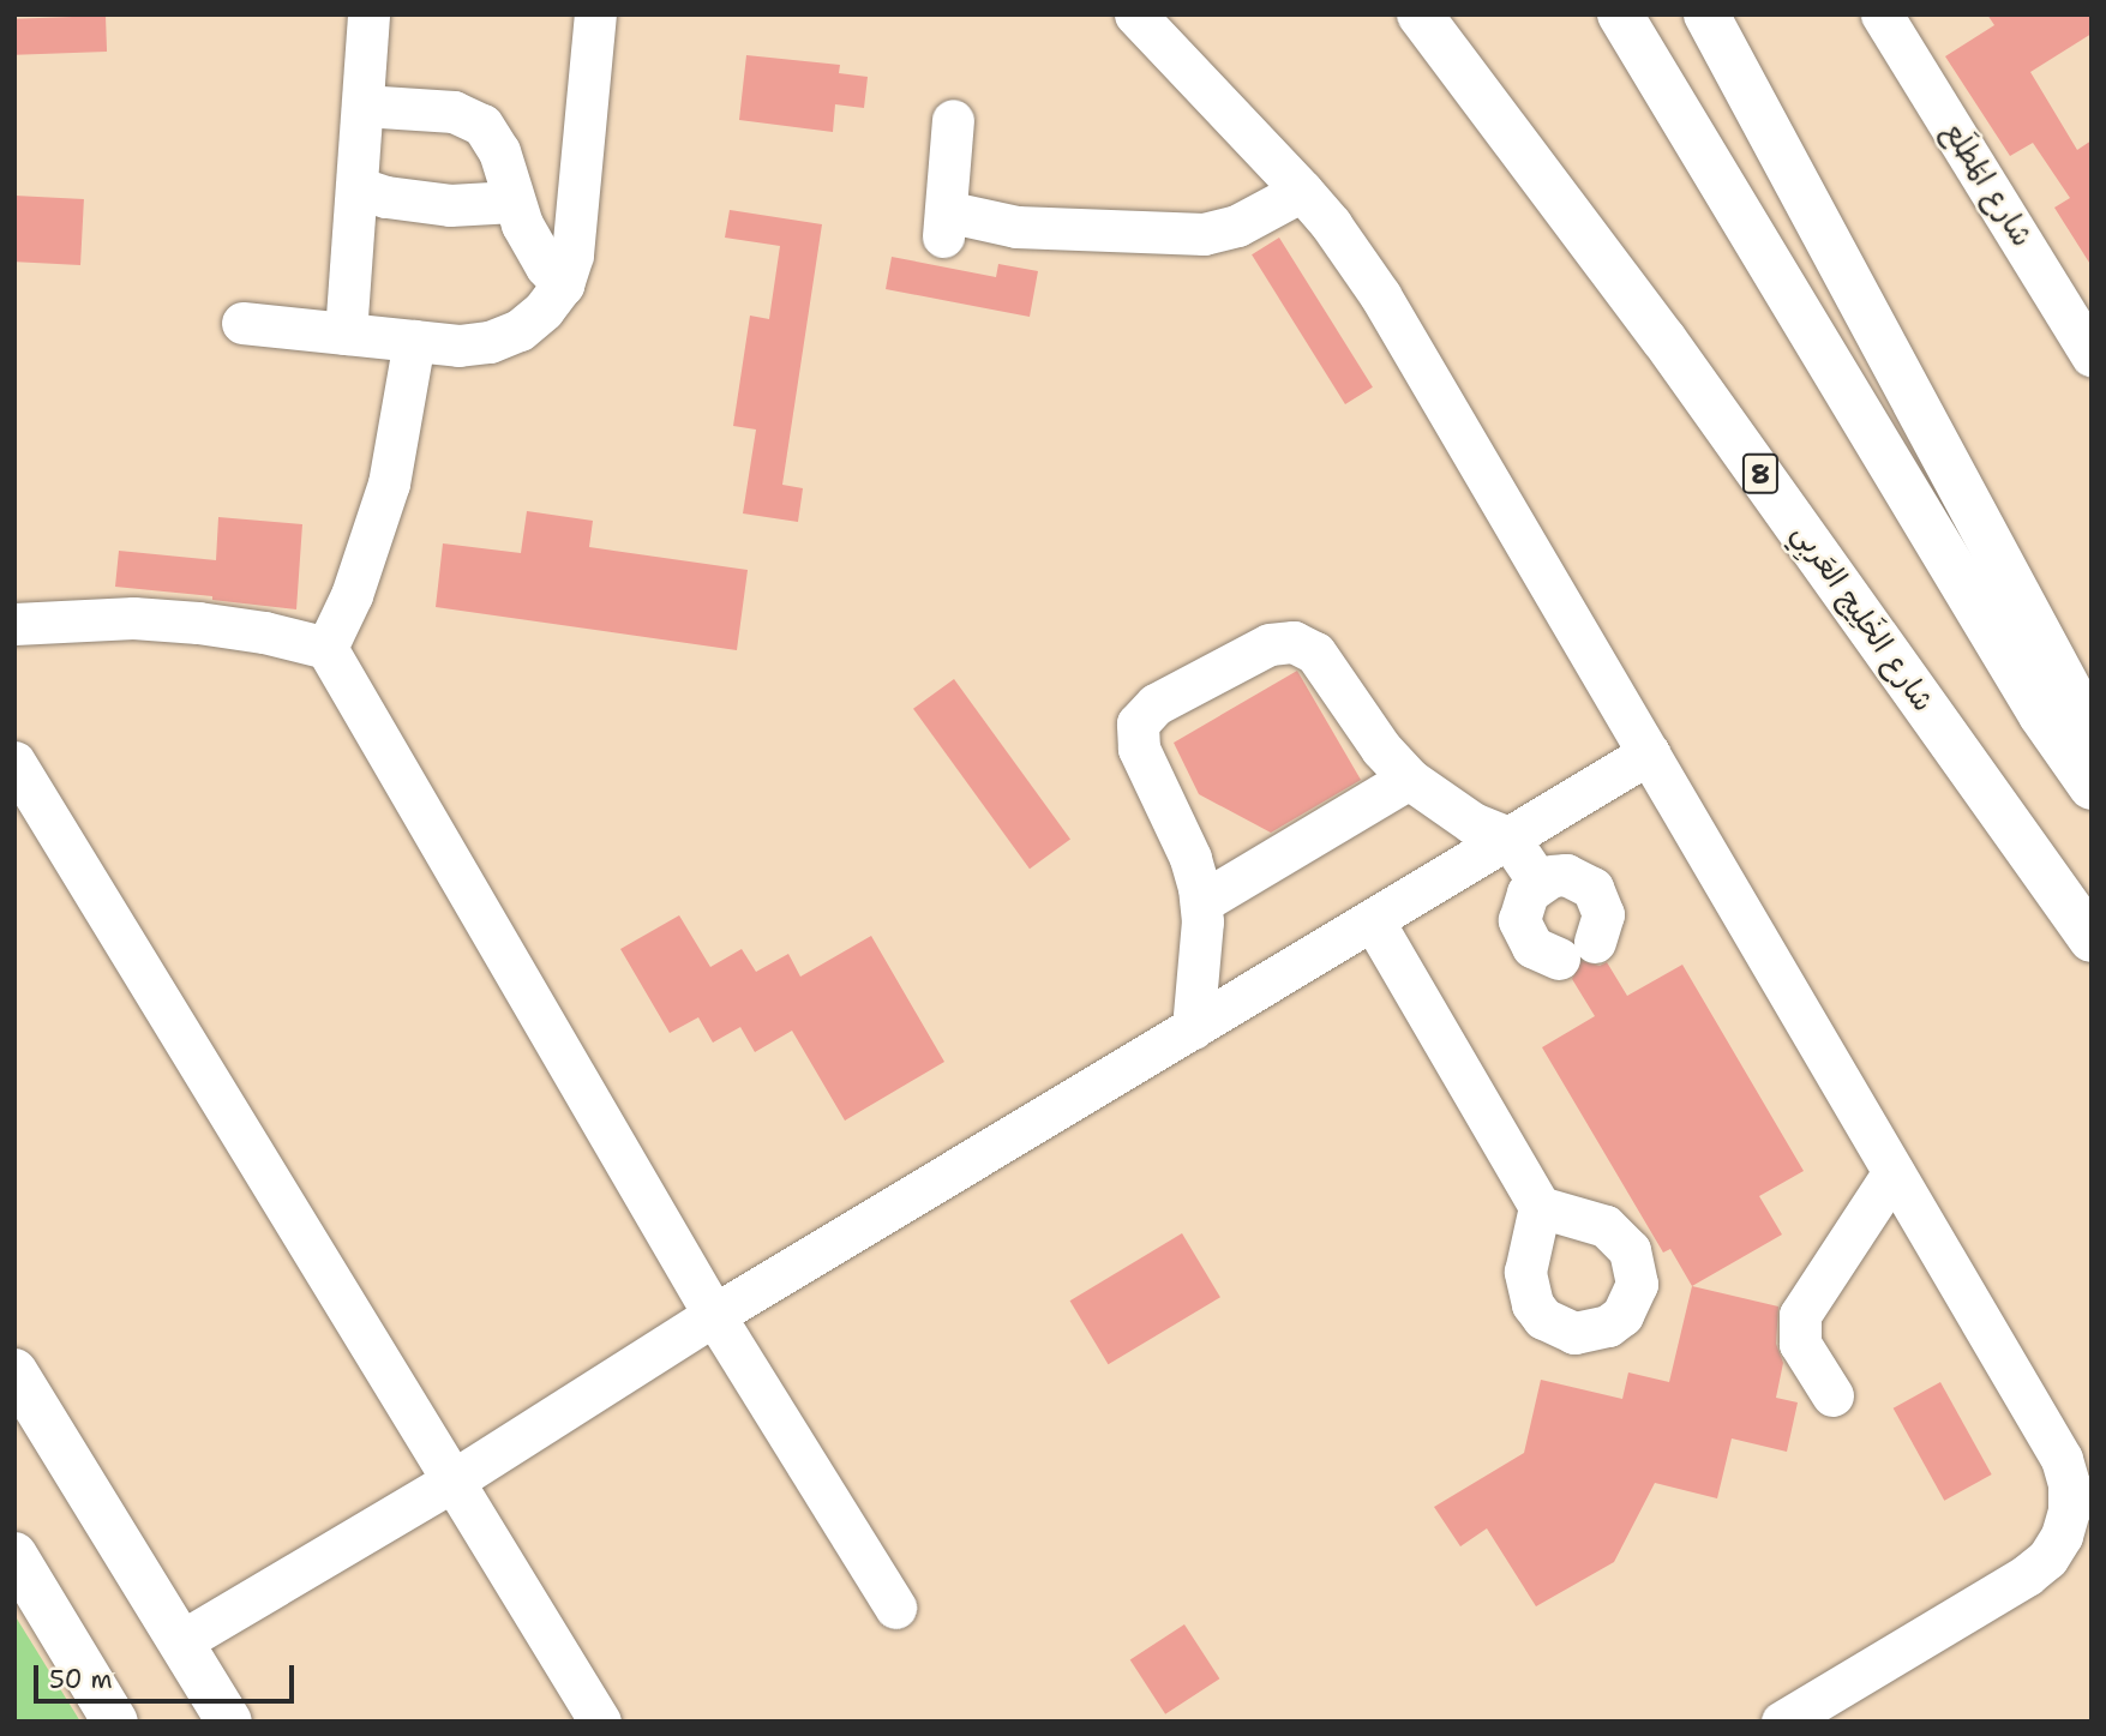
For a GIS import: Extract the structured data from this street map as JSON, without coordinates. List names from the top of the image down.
{
  "streets": {
    "main road": ["8", "شارع الخَلِيج العَربِي"],
    "street": ["شارع المَطلَع"]
  },
  "scale_bar": "50 m"
}
